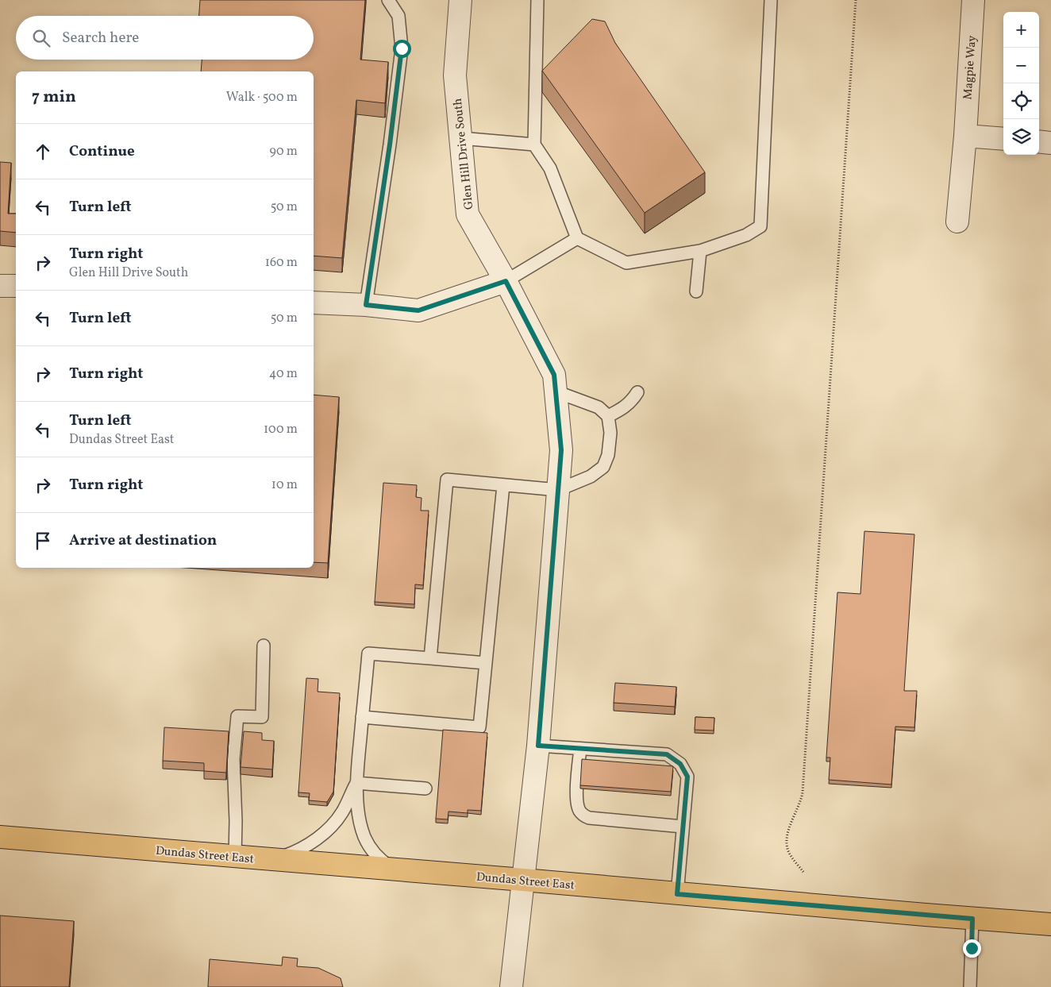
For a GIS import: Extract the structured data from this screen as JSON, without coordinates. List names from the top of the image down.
{
  "streets": {
    "main road": ["Dundas Street East"],
    "street": ["Magpie Way", "Glen Hill Drive South"]
  },
  "crossings": [
    ["Glen Hill Drive South", "Dundas Street East"]
  ],
  "page": {
    "map_buttons": ["+", "−"],
    "search": "Search here",
    "heading": ["7 min", "Walk · 500 m"],
    "list": [
      ["Continue", "90 m"],
      ["Turn left", "50 m"],
      ["Turn right", "Glen Hill Drive South", "160 m"],
      ["Turn left", "50 m"],
      ["Turn right", "40 m"],
      ["Turn left", "Dundas Street East", "100 m"],
      ["Turn right", "10 m"],
      "Arrive at destination"
    ]
  }
}
